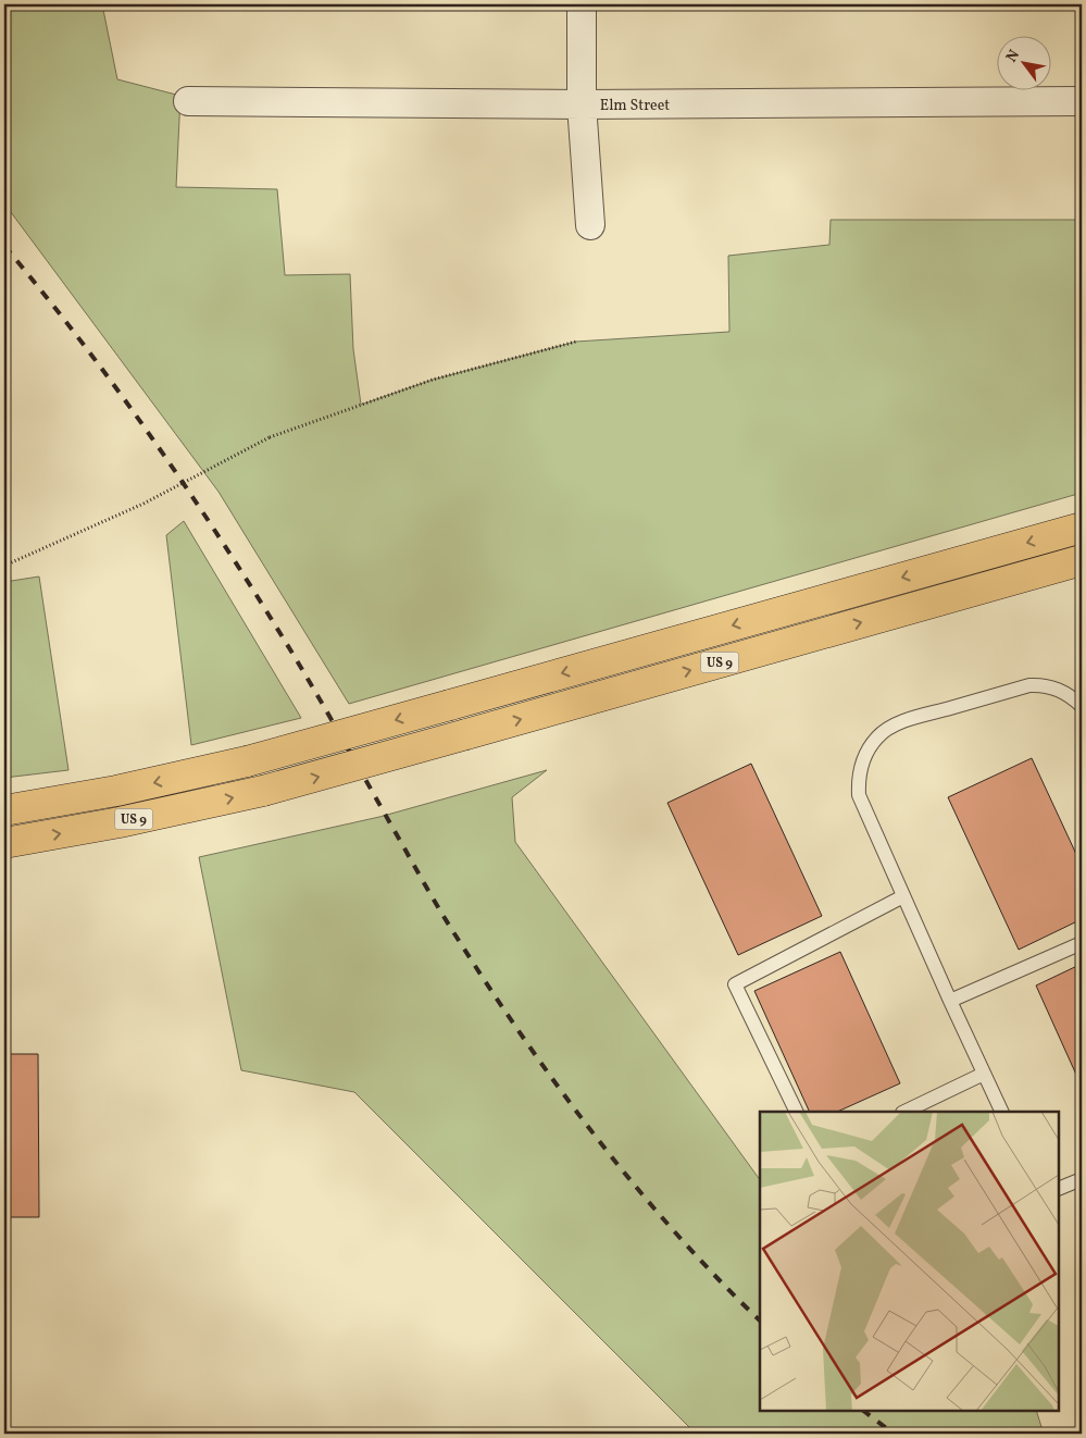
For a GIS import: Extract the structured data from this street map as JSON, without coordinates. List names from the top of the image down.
{
  "streets": {
    "highway": ["US 9"],
    "street": ["Elm Street"]
  },
  "north": "top left"
}
